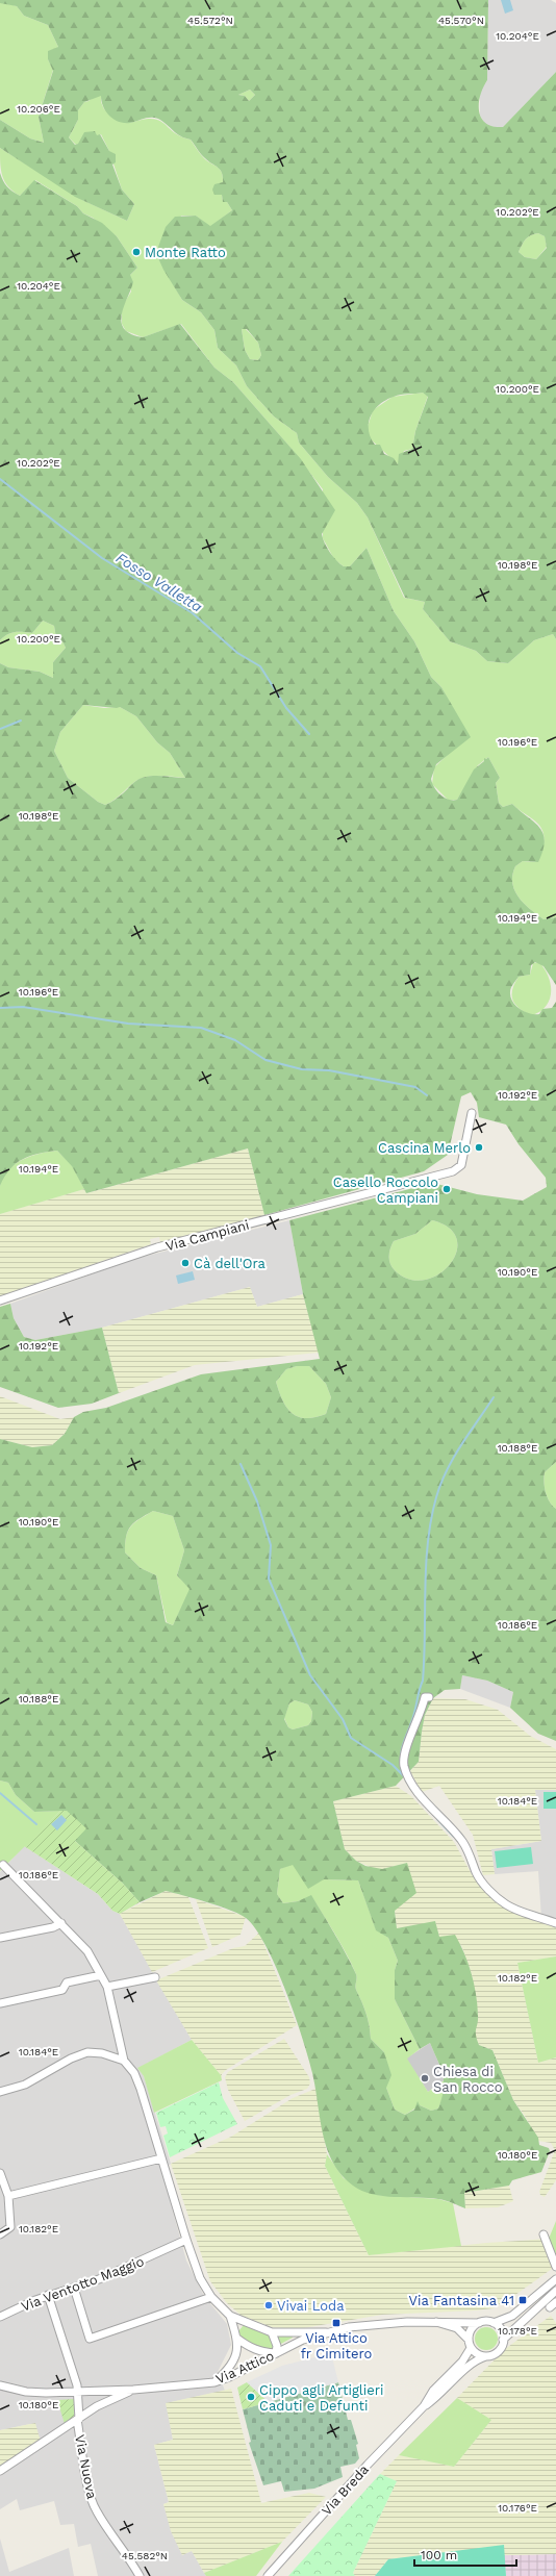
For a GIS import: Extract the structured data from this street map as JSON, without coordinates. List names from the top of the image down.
{
  "streets": {
    "street": [
      "Via Campiani",
      "Via Ventotto Maggio",
      "Via Attico",
      "Via Nuova",
      "Via Breda"
    ]
  },
  "crossings": [
    ["Via Ventotto Maggio", "Via Nuova"],
    ["Via Attico", "Via Nuova"],
    ["Via Attico", "Via Breda"]
  ],
  "water": ["Fosso Valletta"],
  "places": {
    "other": [
      "Monte Ratto",
      "Cascina Merlo",
      "Casello Roccolo Campiani",
      "Cà dell'Ora",
      "Chiesa di San Rocco",
      "Vivai Loda",
      "Cippo agli Artiglieri Caduti e Defunti"
    ],
    "transit": ["Via Fantasina 41", "Via Attico fr Cimitero"]
  },
  "scale_bar": "100 m",
  "coordinates": [
    "45.572°N",
    "45.570°N",
    "10.204°E",
    "10.206°E",
    "10.202°E",
    "10.200°E",
    "10.198°E",
    "10.196°E",
    "10.194°E",
    "10.192°E",
    "10.190°E",
    "10.188°E",
    "10.186°E",
    "10.184°E",
    "10.182°E",
    "10.180°E",
    "10.178°E",
    "10.176°E",
    "45.582°N"
  ]
}
